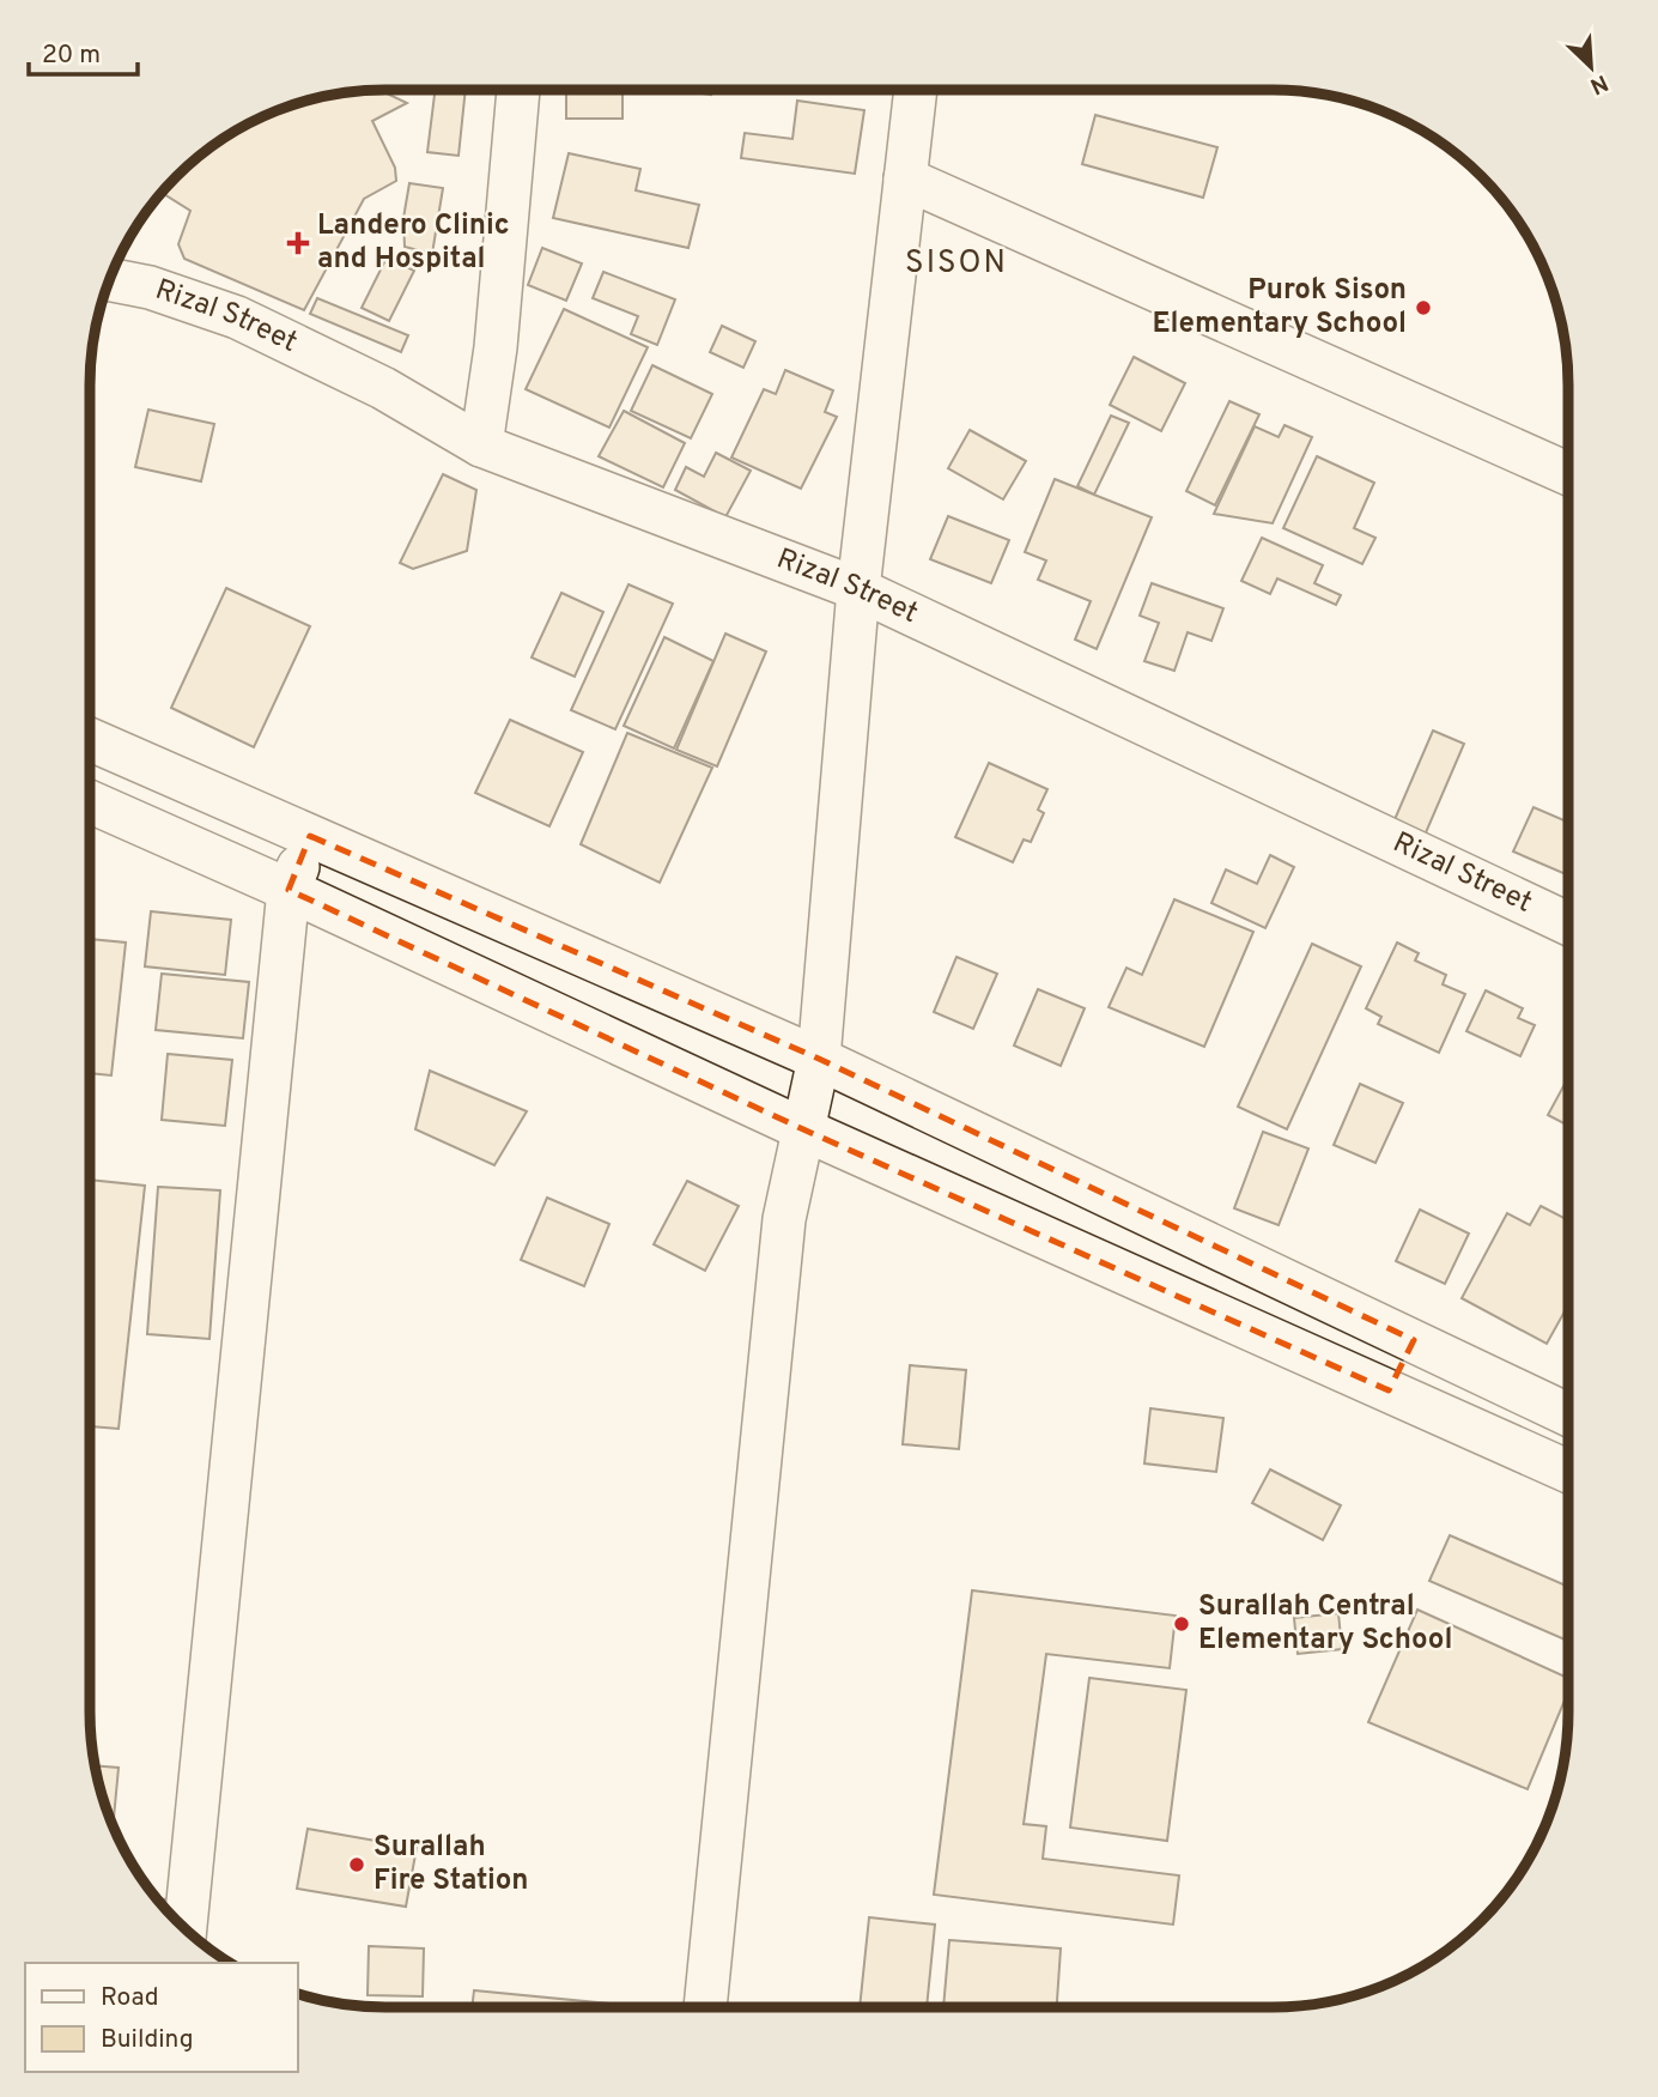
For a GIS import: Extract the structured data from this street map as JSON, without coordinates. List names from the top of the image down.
{
  "streets": {
    "street": ["Rizal Street"]
  },
  "districts": ["SISON"],
  "places": {
    "health": ["Landero Clinic and Hospital"],
    "other": ["Purok Sison Elementary School", "Surallah Central Elementary School", "Surallah Fire Station"]
  },
  "legend": ["Road", "Building"],
  "scale_bar": "20 m",
  "north": "bottom right"
}
